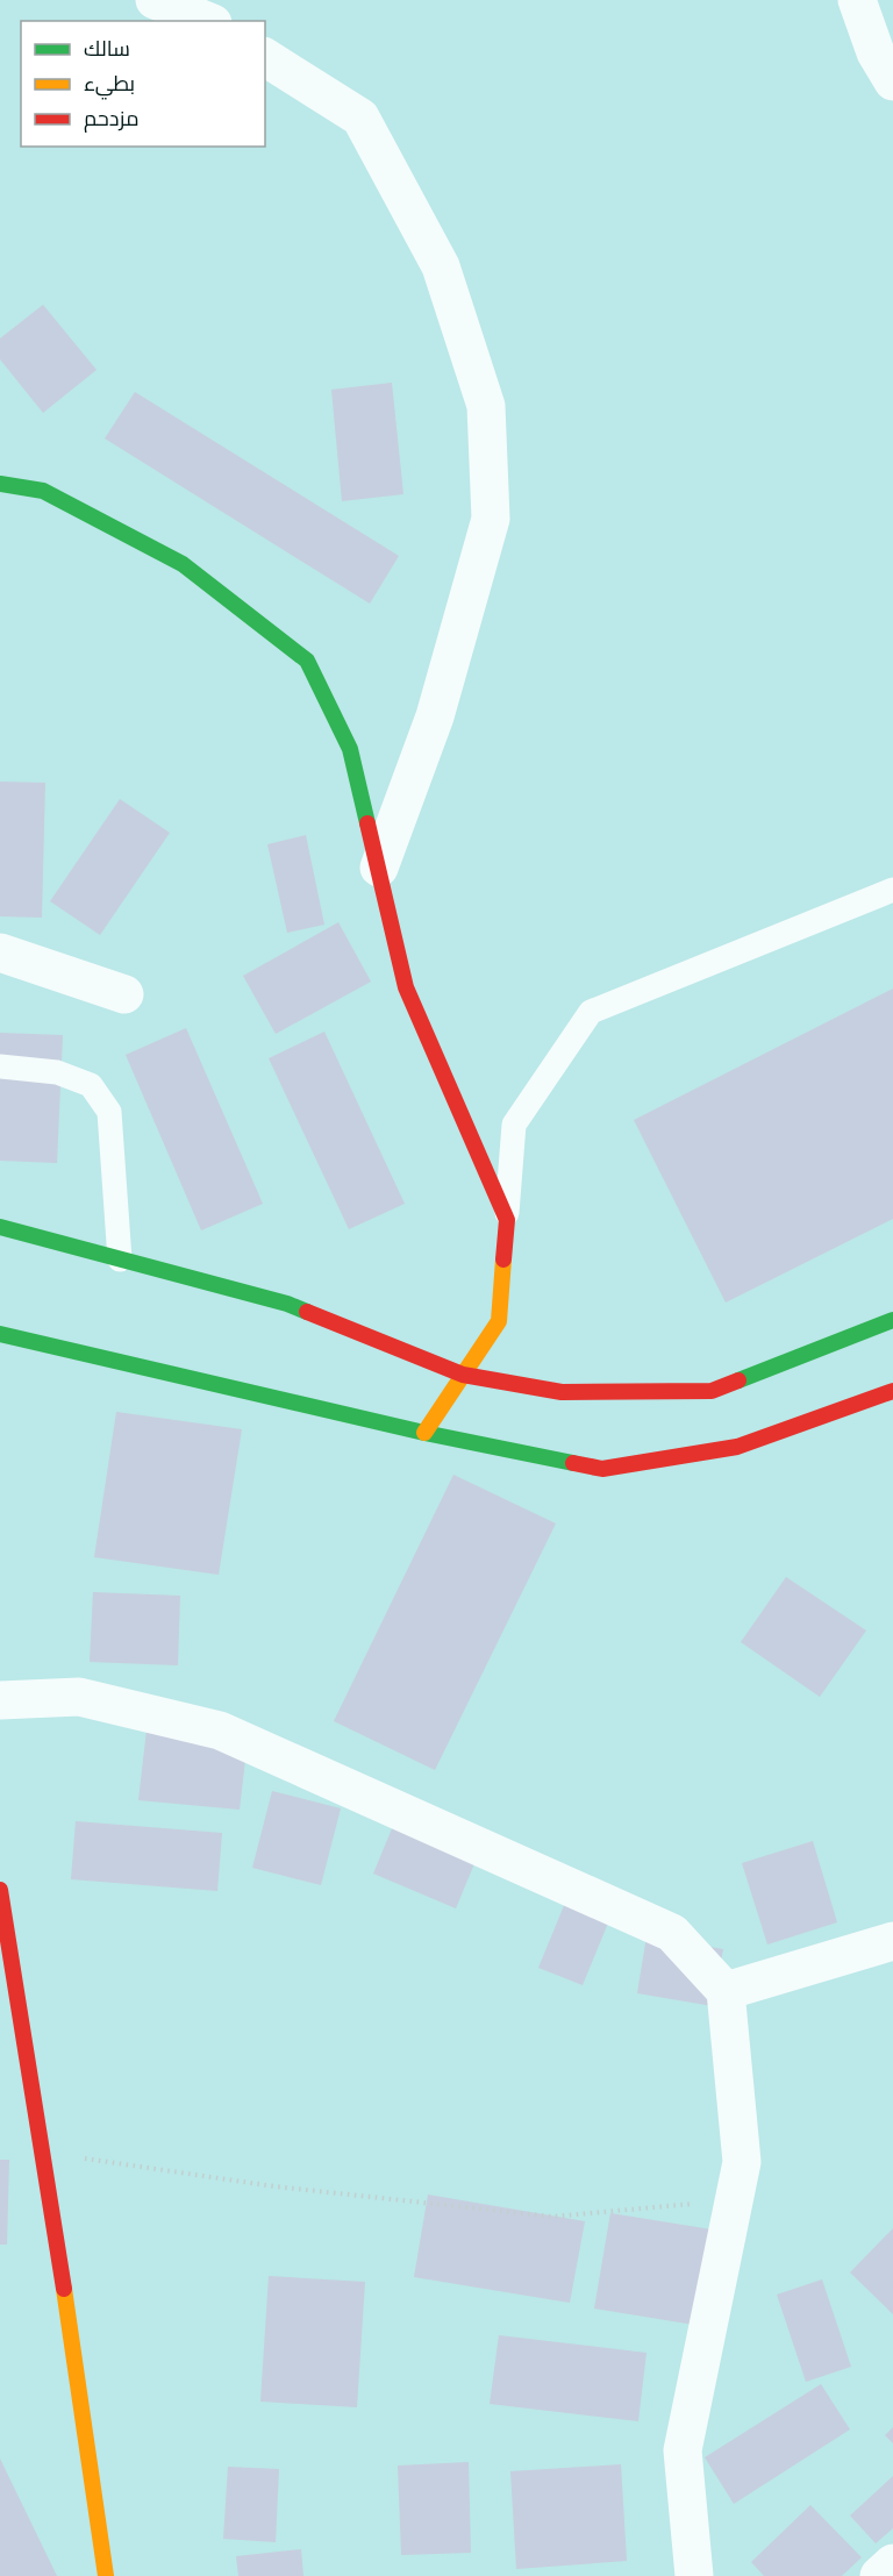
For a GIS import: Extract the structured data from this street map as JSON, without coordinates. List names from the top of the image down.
{
  "legend": ["سالك", "بطيء", "مزدحم"]
}
